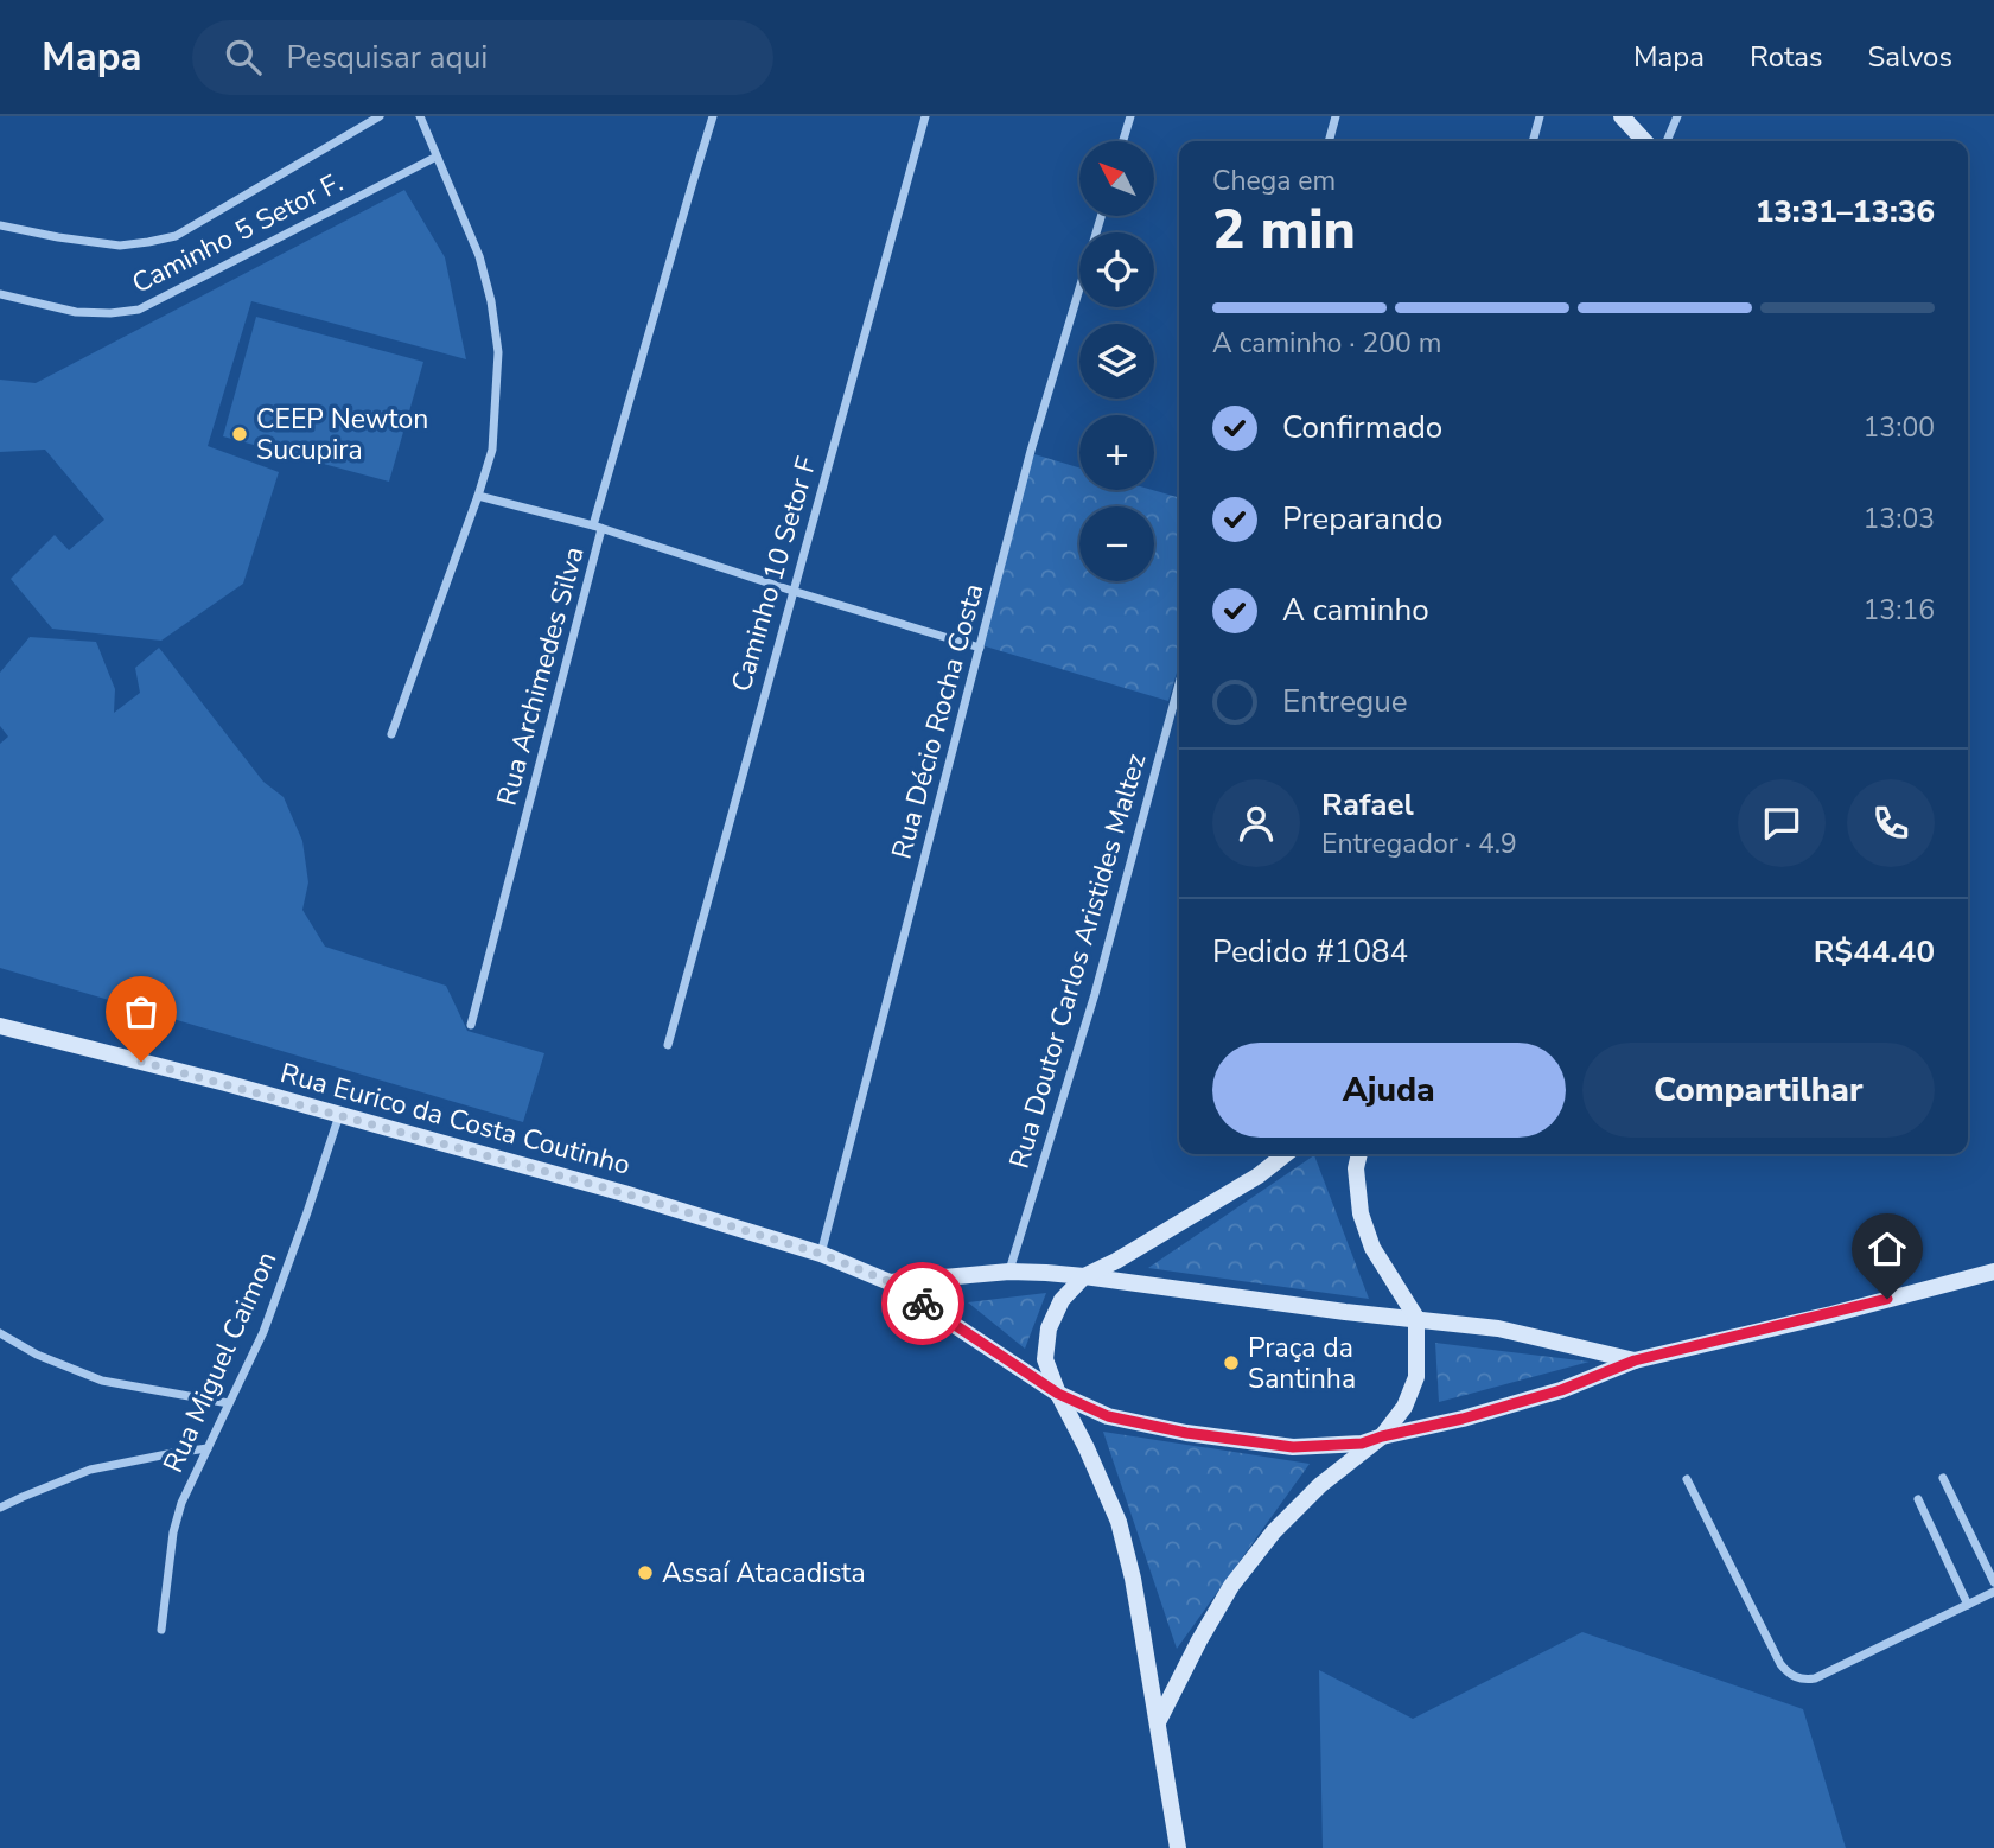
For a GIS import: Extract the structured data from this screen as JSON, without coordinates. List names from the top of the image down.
{
  "streets": {
    "main road": ["Rua Eurico da Costa Coutinho"],
    "street": [
      "Caminho 5 Setor F.",
      "Caminho 10 Setor F",
      "Rua Archimedes Silva",
      "Rua Décio Rocha Costa",
      "Rua Doutor Carlos Aristides Maltez",
      "Rua Miguel Caimon"
    ]
  },
  "crossings": [
    ["Caminho 10 Setor F", "Rua Archimedes Silva"],
    ["Rua Archimedes Silva", "Rua Décio Rocha Costa"],
    ["Rua Décio Rocha Costa", "Rua Eurico da Costa Coutinho"],
    ["Rua Doutor Carlos Aristides Maltez", "Rua Eurico da Costa Coutinho"],
    ["Rua Eurico da Costa Coutinho", "Rua Miguel Caimon"]
  ],
  "places": ["CEEP Newton Sucupira", "Praça da Santinha", "Assaí Atacadista"],
  "north": "top left",
  "page": {
    "header": "Mapa",
    "search": "Pesquisar aqui",
    "nav": ["Mapa", "Rotas", "Salvos"],
    "map_buttons": ["+", "−"],
    "heading": ["2 min", "Chega em", "13:31–13:36"],
    "panel": [
      "Rafael",
      "Entregador · 4.9",
      "Pedido #1084",
      "R$44.40"
    ],
    "bar": "A caminho · 200 m",
    "list": [
      ["Confirmado", "13:00"],
      ["Preparando", "13:03"],
      ["A caminho", "13:16"],
      "Entregue"
    ],
    "buttons": ["Ajuda", "Compartilhar"]
  }
}
